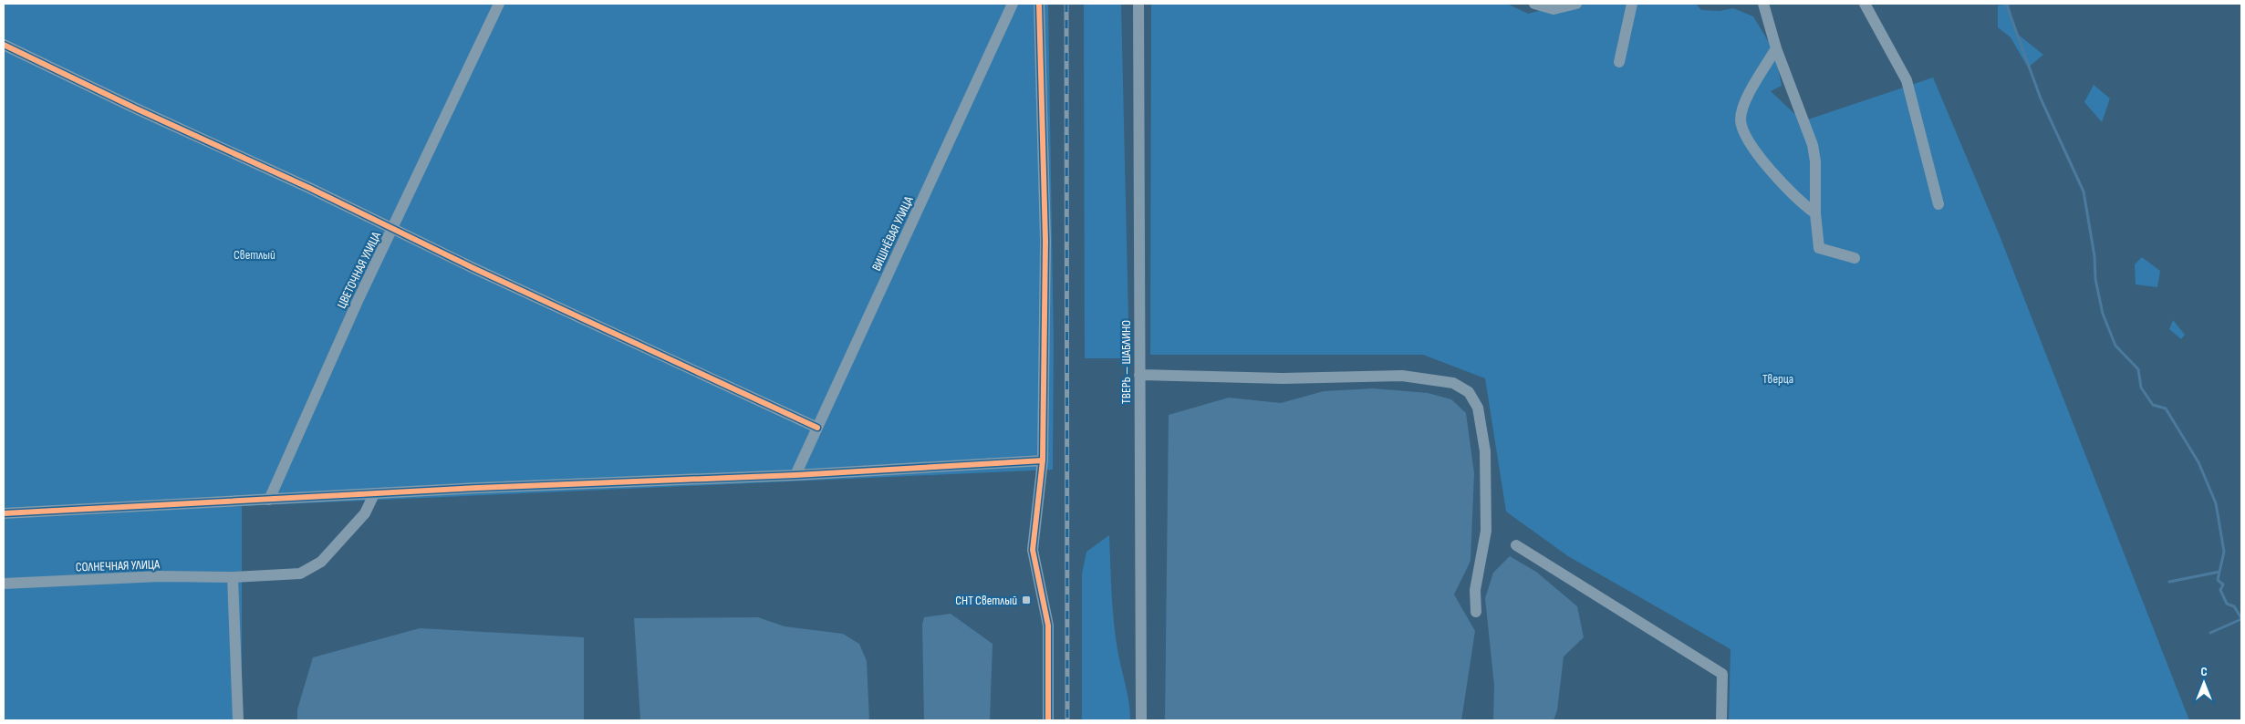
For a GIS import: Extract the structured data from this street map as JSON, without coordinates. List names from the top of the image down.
{
  "streets": {
    "street": [
      "ВИШНЁВАЯ УЛИЦА",
      "ЦВЕТОЧНАЯ УЛИЦА",
      "ТВЕРЬ — ШАБЛИНО",
      "СОЛНЕЧНАЯ УЛИЦА"
    ]
  },
  "parks": ["Светлый", "Тверца"],
  "places": {
    "transit": ["СНТ Светлый"]
  },
  "north": "top"
}
